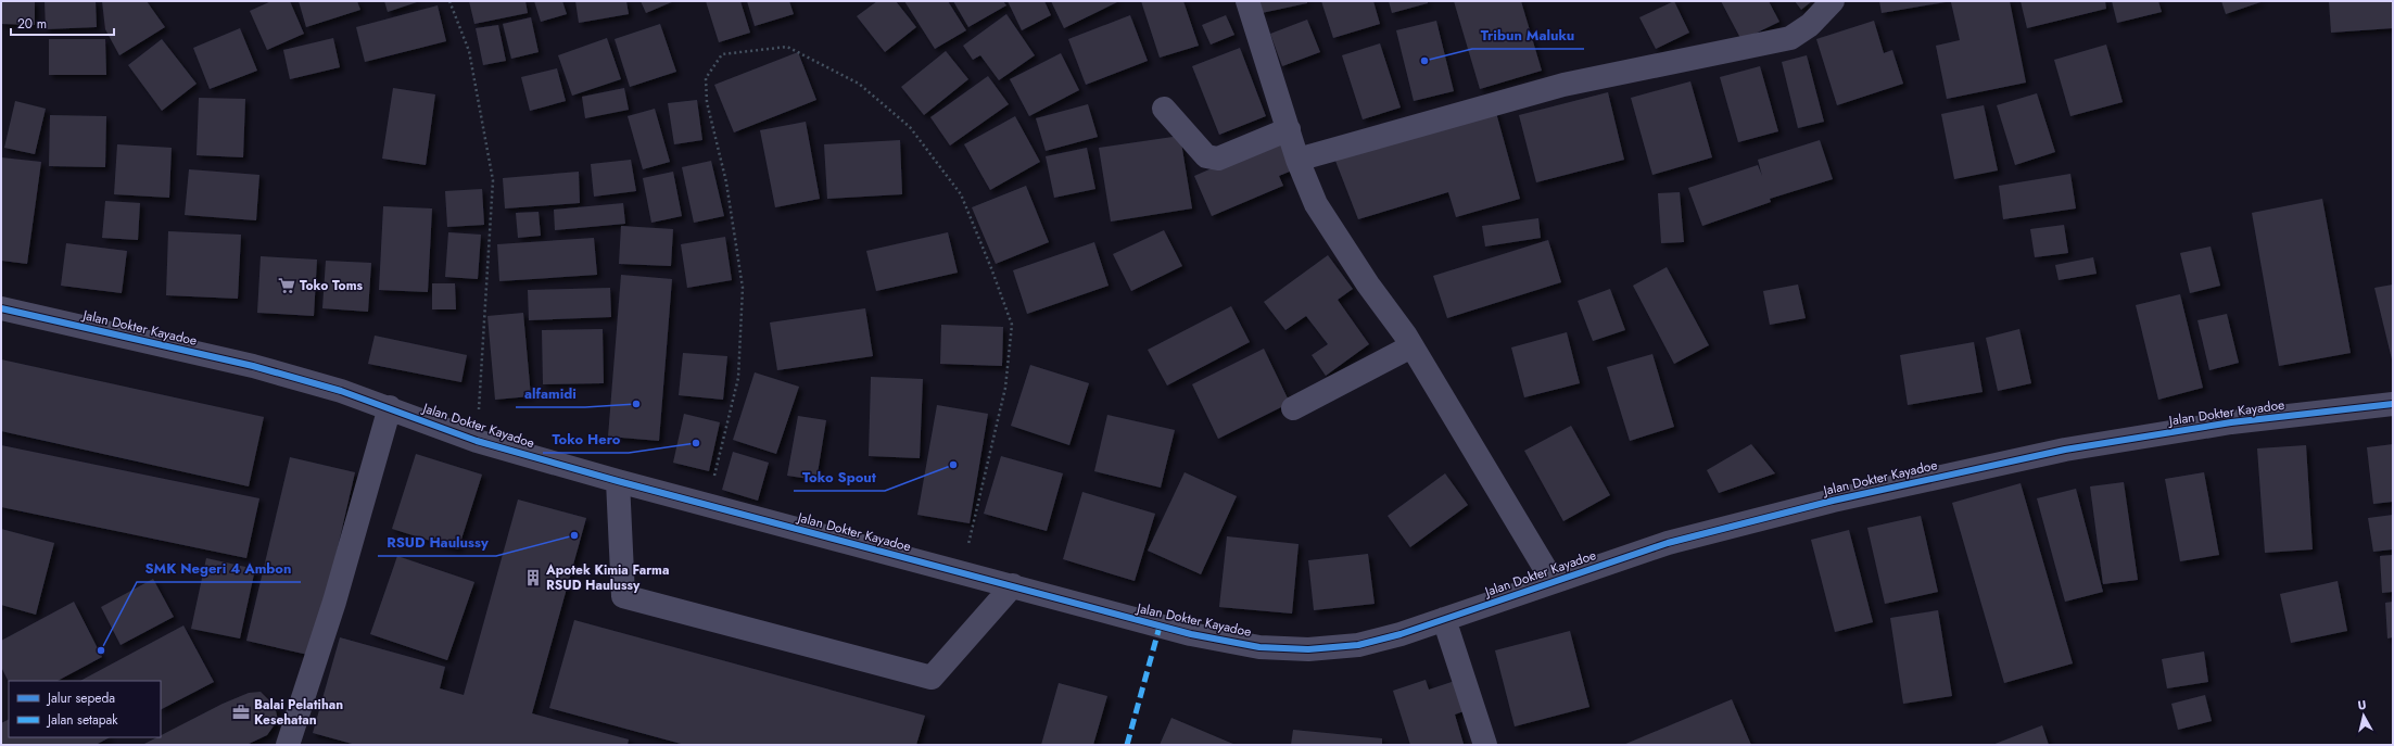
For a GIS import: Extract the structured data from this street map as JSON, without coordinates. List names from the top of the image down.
{
  "streets": {
    "street": ["Jalan Dokter Kayadoe"]
  },
  "places": {
    "other": [
      "Tribun Maluku",
      "alfamidi",
      "Toko Hero",
      "Toko Spout",
      "RSUD Haulussy",
      "SMK Negeri 4 Ambon"
    ],
    "supermarket": ["Toko Toms"],
    "building": ["Apotek Kimia Farma RSUD Haulussy"],
    "office": ["Balai Pelatihan Kesehatan"]
  },
  "legend": ["Jalur sepeda", "Jalan setapak"],
  "scale_bar": "20 m",
  "north": "top"
}
